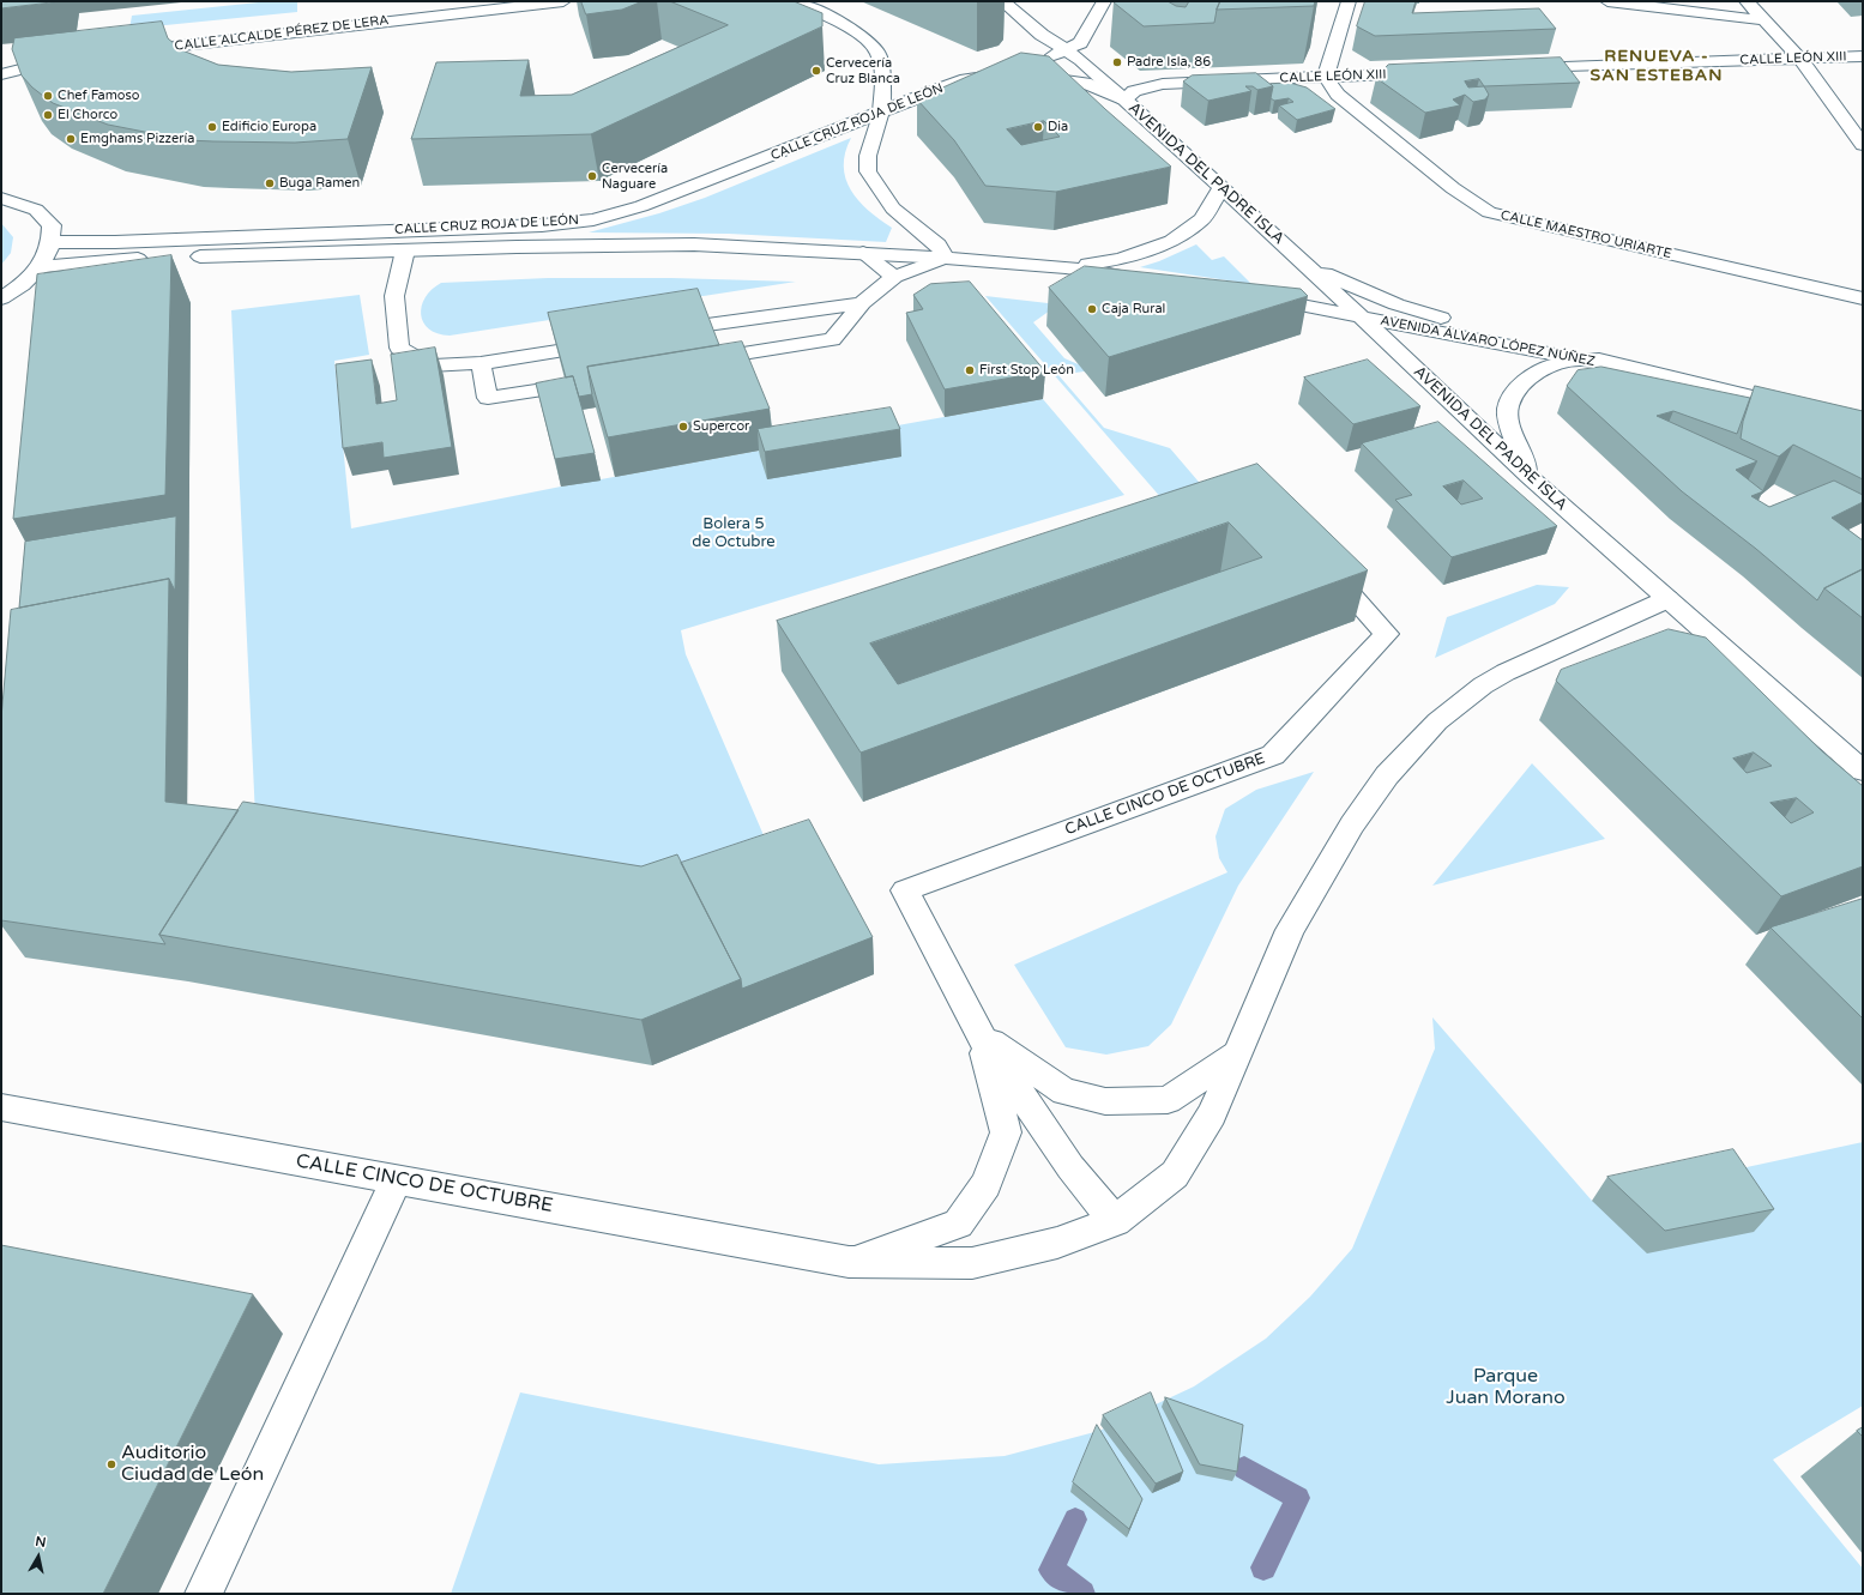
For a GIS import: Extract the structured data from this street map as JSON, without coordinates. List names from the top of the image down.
{
  "streets": {
    "street": [
      "CALLE ALCALDE PÉREZ DE LERA",
      "CALLE LEÓN XIII",
      "CALLE CRUZ ROJA DE LEÓN",
      "AVENIDA DEL PADRE ISLA",
      "CALLE MAESTRO URIARTE",
      "AVENIDA ÁLVARO LÓPEZ NÚÑEZ",
      "CALLE CINCO DE OCTUBRE"
    ]
  },
  "crossings": [
    ["CALLE LEÓN XIII", "AVENIDA DEL PADRE ISLA"],
    ["CALLE LEÓN XIII", "CALLE MAESTRO URIARTE"],
    ["CALLE CRUZ ROJA DE LEÓN", "AVENIDA DEL PADRE ISLA"],
    ["AVENIDA DEL PADRE ISLA", "AVENIDA ÁLVARO LÓPEZ NÚÑEZ"],
    ["AVENIDA DEL PADRE ISLA", "CALLE CINCO DE OCTUBRE"]
  ],
  "districts": ["RENUEVA - SAN ESTEBAN"],
  "parks": ["Bolera 5 de Octubre", "Parque Juan Morano"],
  "places": [
    "Padre Isla, 86",
    "Cervecería Cruz Blanca",
    "Chef Famoso",
    "El Chorco",
    "Edificio Europa",
    "Dia",
    "Emghams Pizzería",
    "Cervecería Naguare",
    "Buga Ramen",
    "Caja Rural",
    "First Stop León",
    "Supercor",
    "Auditorio Ciudad de León"
  ],
  "north": "top"
}
